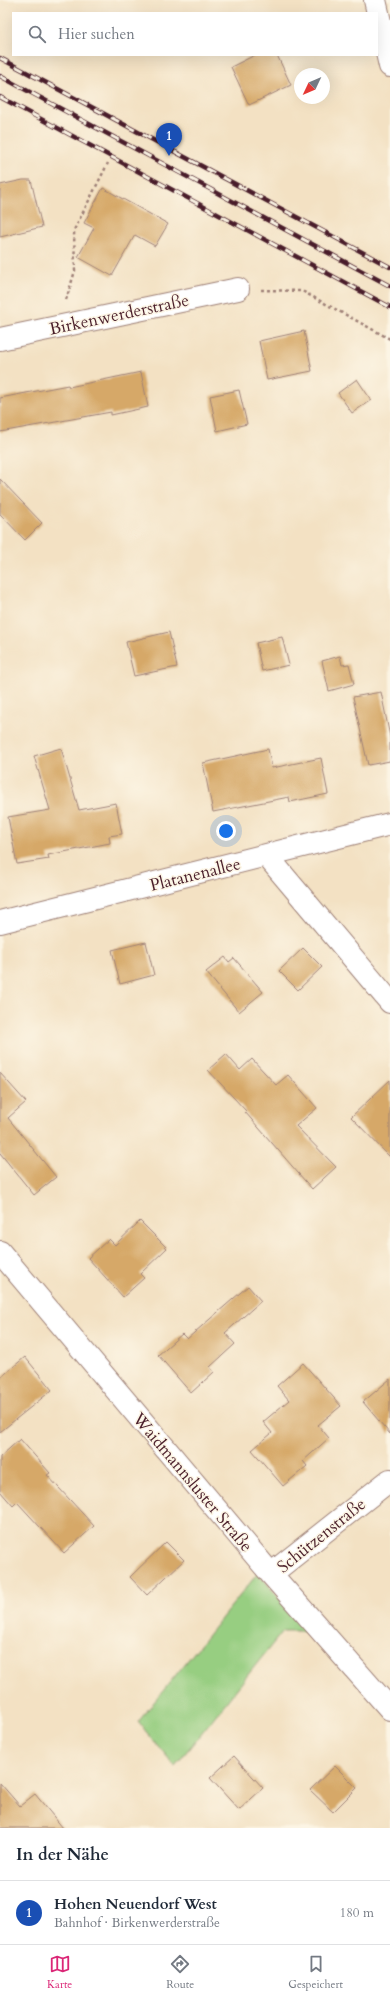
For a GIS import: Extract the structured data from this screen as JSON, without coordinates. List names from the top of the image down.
{
  "streets": {
    "street": [
      "Birkenwerderstraße",
      "Platanenallee",
      "Waidmannsluster Straße",
      "Schützenstraße"
    ]
  },
  "crossings": [
    ["Waidmannsluster Straße", "Schützenstraße"]
  ],
  "north": "bottom left",
  "page": {
    "search": "Hier suchen",
    "pins": "1",
    "heading": "In der Nähe",
    "list": [
      {
        "mark": "1",
        "name": "Hohen Neuendorf West",
        "note": "Bahnhof · Birkenwerderstraße",
        "value": "180 m"
      }
    ],
    "nav": ["Karte", "Route", "Gespeichert"]
  }
}
